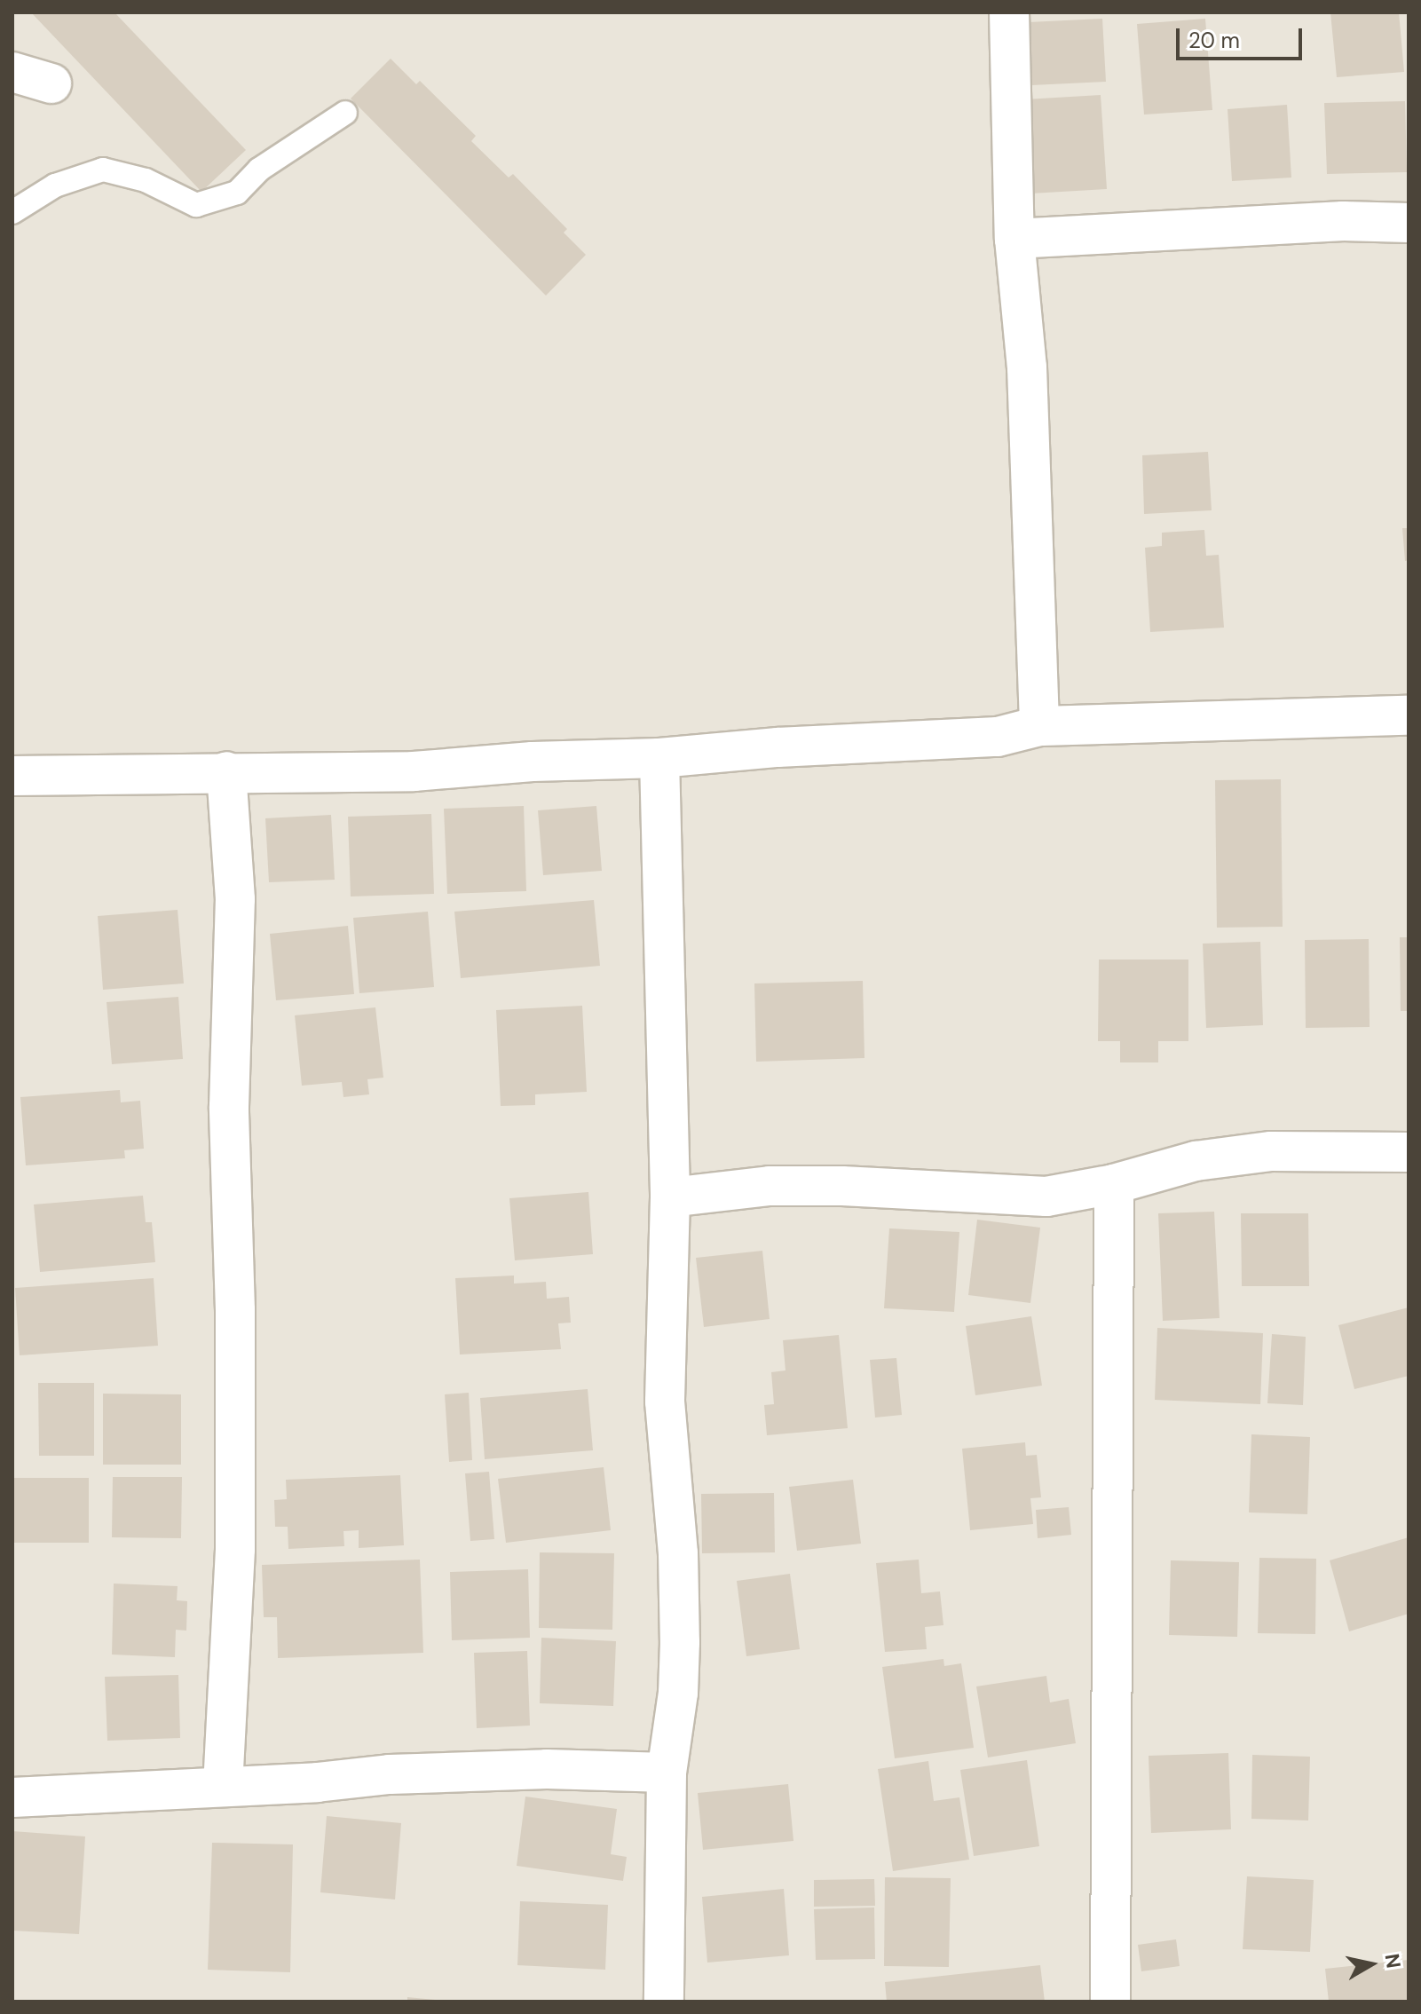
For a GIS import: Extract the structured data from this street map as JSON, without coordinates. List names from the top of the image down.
{
  "scale_bar": "20 m",
  "north": "right"
}
